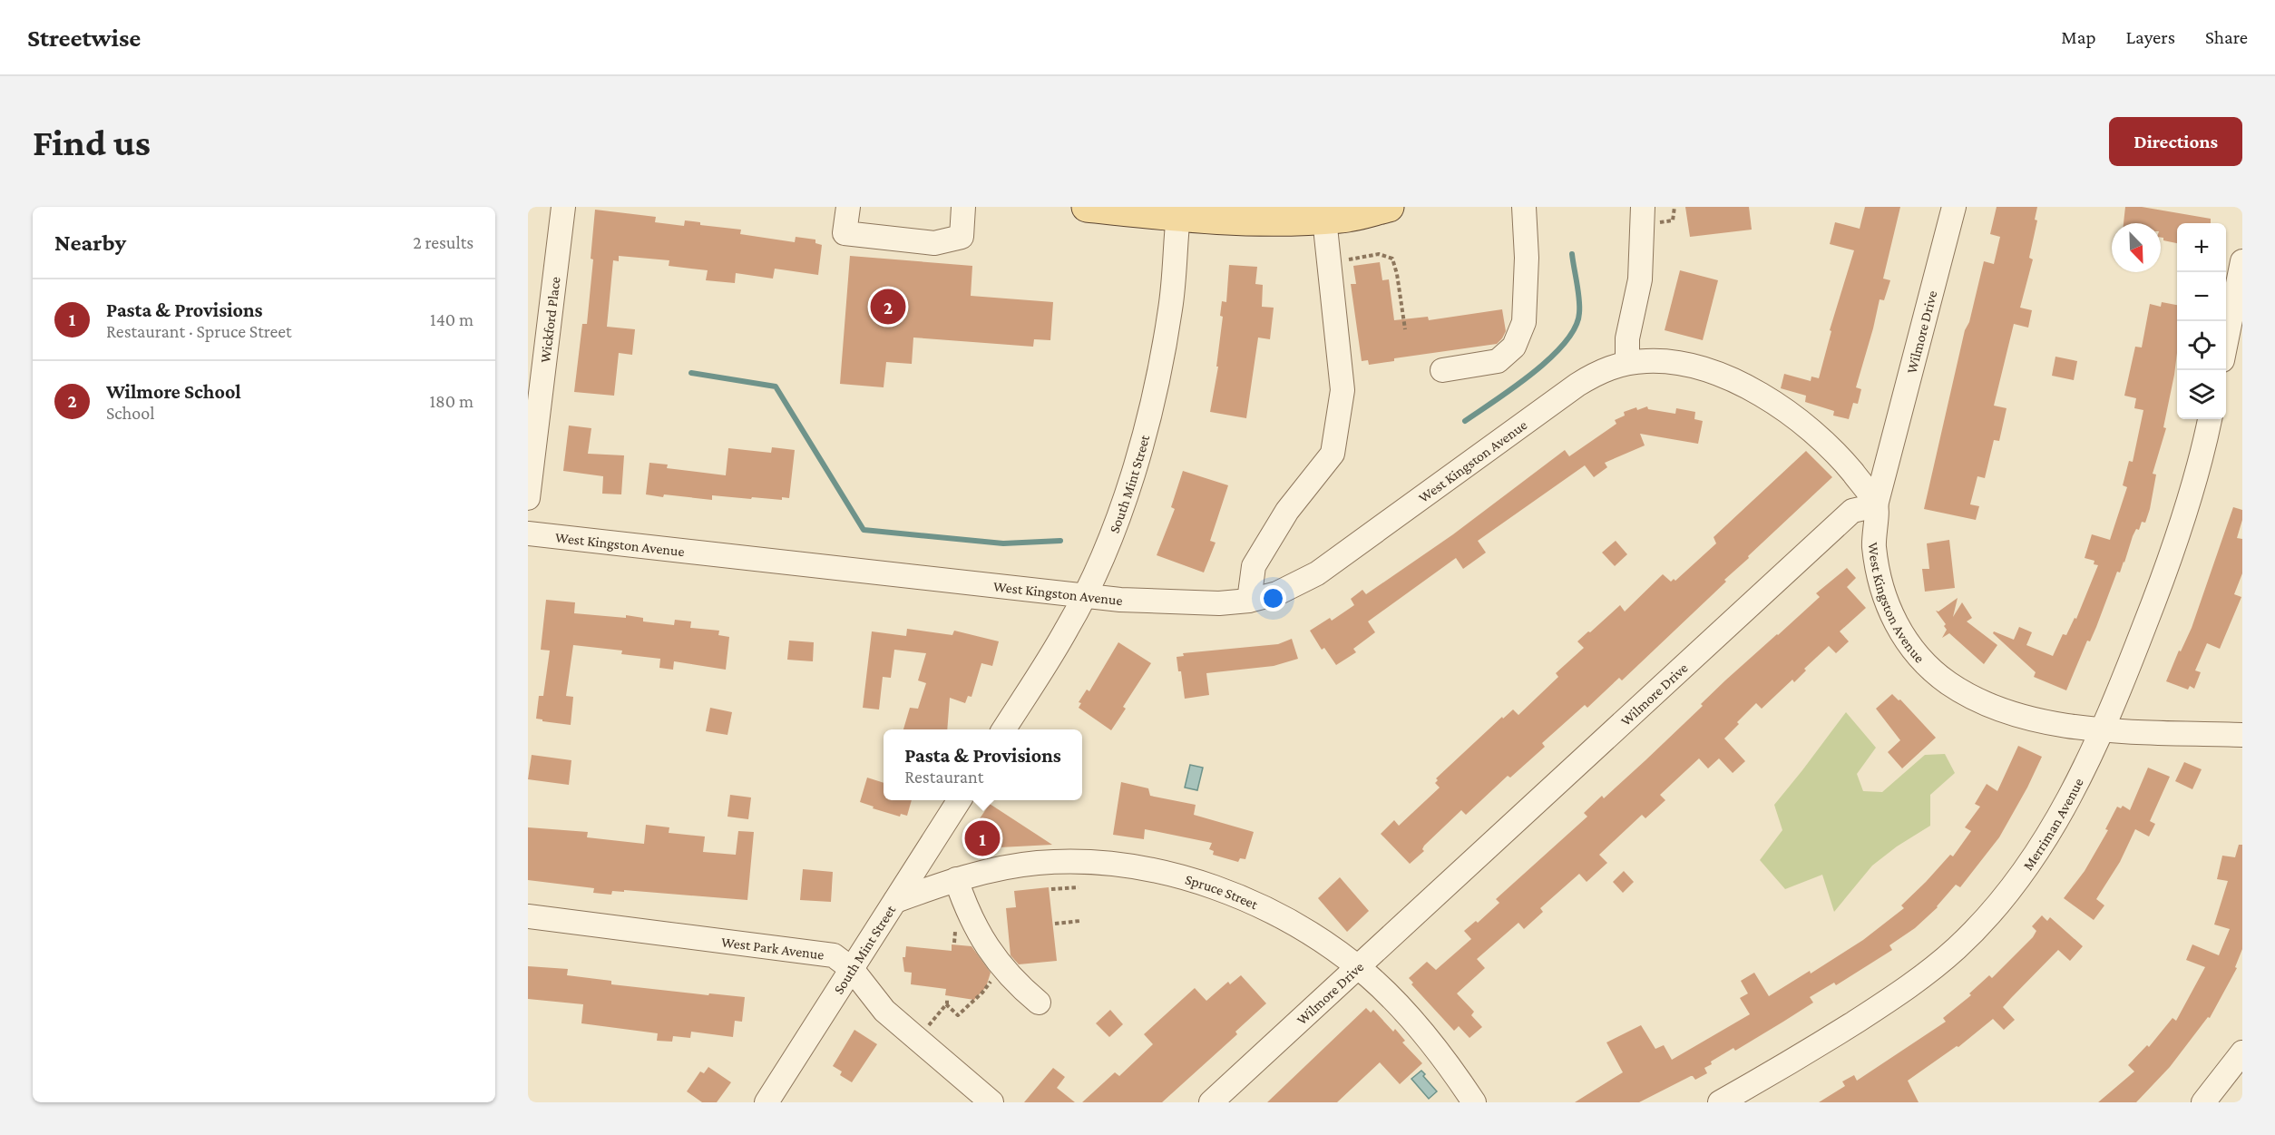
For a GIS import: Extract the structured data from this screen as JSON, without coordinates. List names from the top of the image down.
{
  "streets": {
    "street": [
      "Wickford Place",
      "Wilmore Drive",
      "West Kingston Avenue",
      "South Mint Street",
      "Merriman Avenue",
      "Spruce Street",
      "West Park Avenue"
    ]
  },
  "crossings": [
    ["Wilmore Drive", "West Kingston Avenue"],
    ["Wilmore Drive", "Spruce Street"],
    ["West Kingston Avenue", "South Mint Street"],
    ["West Kingston Avenue", "Merriman Avenue"],
    ["South Mint Street", "Spruce Street"],
    ["South Mint Street", "West Park Avenue"]
  ],
  "north": "bottom right",
  "page": {
    "header": "Streetwise",
    "nav": ["Map", "Layers", "Share"],
    "buttons": "Directions",
    "title": "Find us",
    "heading": ["Nearby", "2 results"],
    "map_buttons": ["+", "−"],
    "list": [
      {
        "mark": "1",
        "name": "Pasta & Provisions",
        "note": "Restaurant · Spruce Street",
        "value": "140 m"
      },
      {
        "mark": "2",
        "name": "Wilmore School",
        "note": "School",
        "value": "180 m"
      }
    ],
    "pins": ["2", "1"],
    "popup": ["Pasta & Provisions", "Restaurant"]
  }
}
